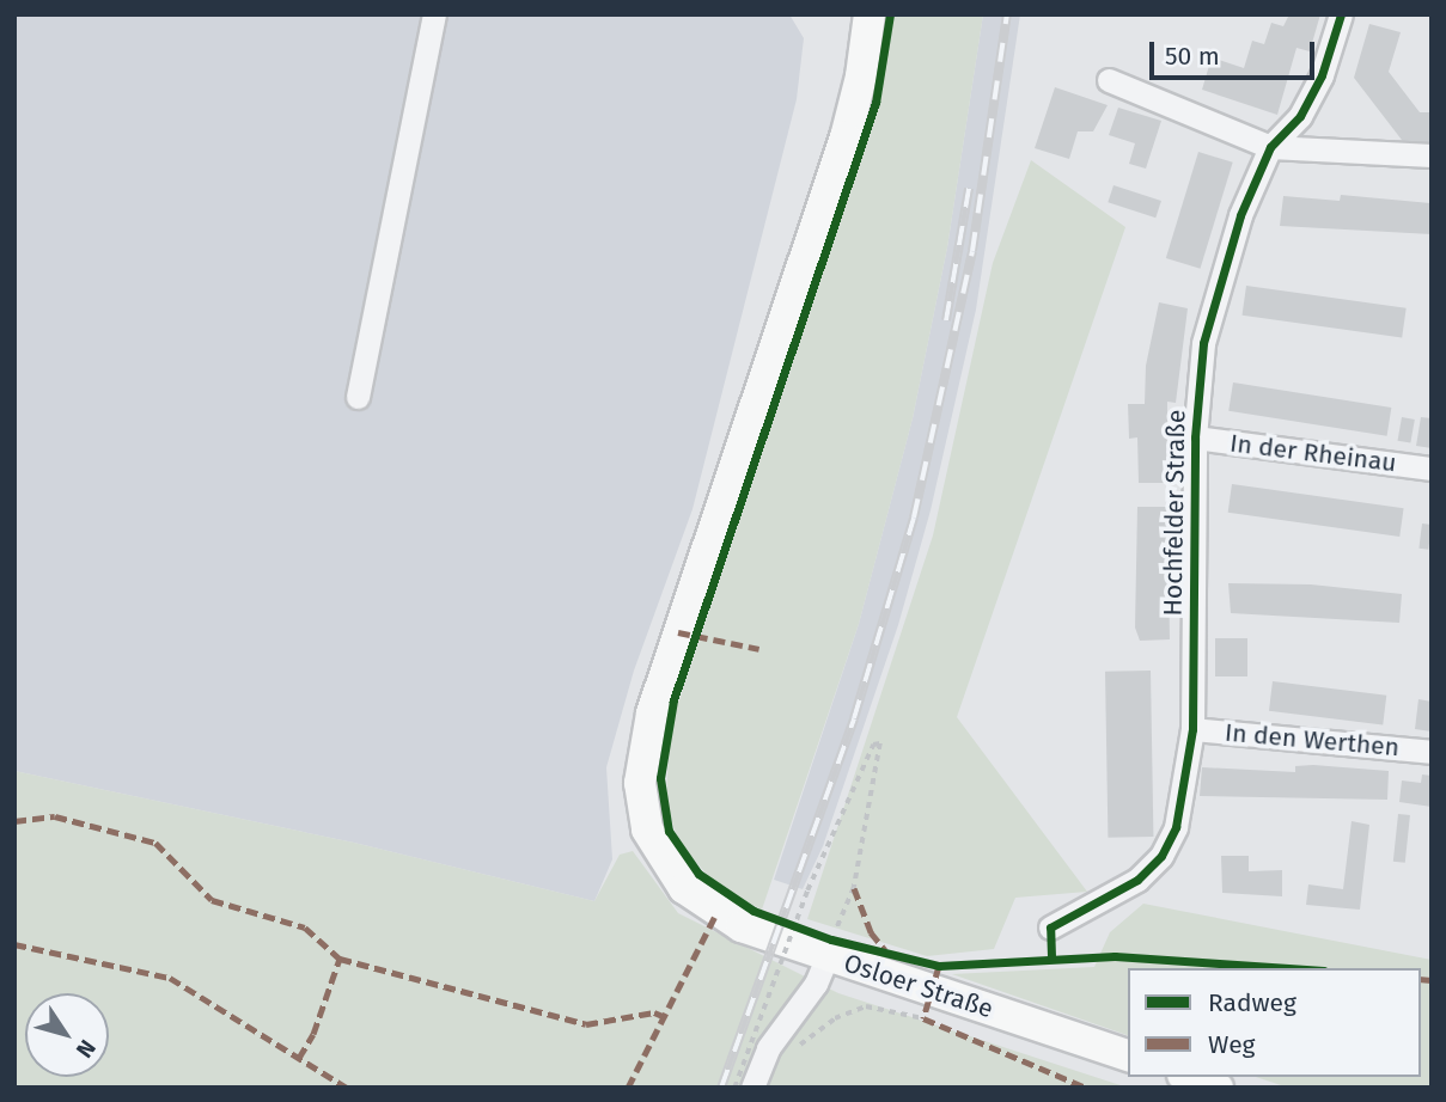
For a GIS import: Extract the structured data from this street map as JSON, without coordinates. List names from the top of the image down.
{
  "streets": {
    "main road": ["Osloer Straße"],
    "street": ["In der Rheinau", "Hochfelder Straße", "In den Werthen"]
  },
  "crossings": [
    ["In der Rheinau", "Hochfelder Straße"],
    ["Hochfelder Straße", "In den Werthen"]
  ],
  "legend": ["Radweg", "Weg"],
  "scale_bar": "50 m",
  "north": "bottom right"
}
